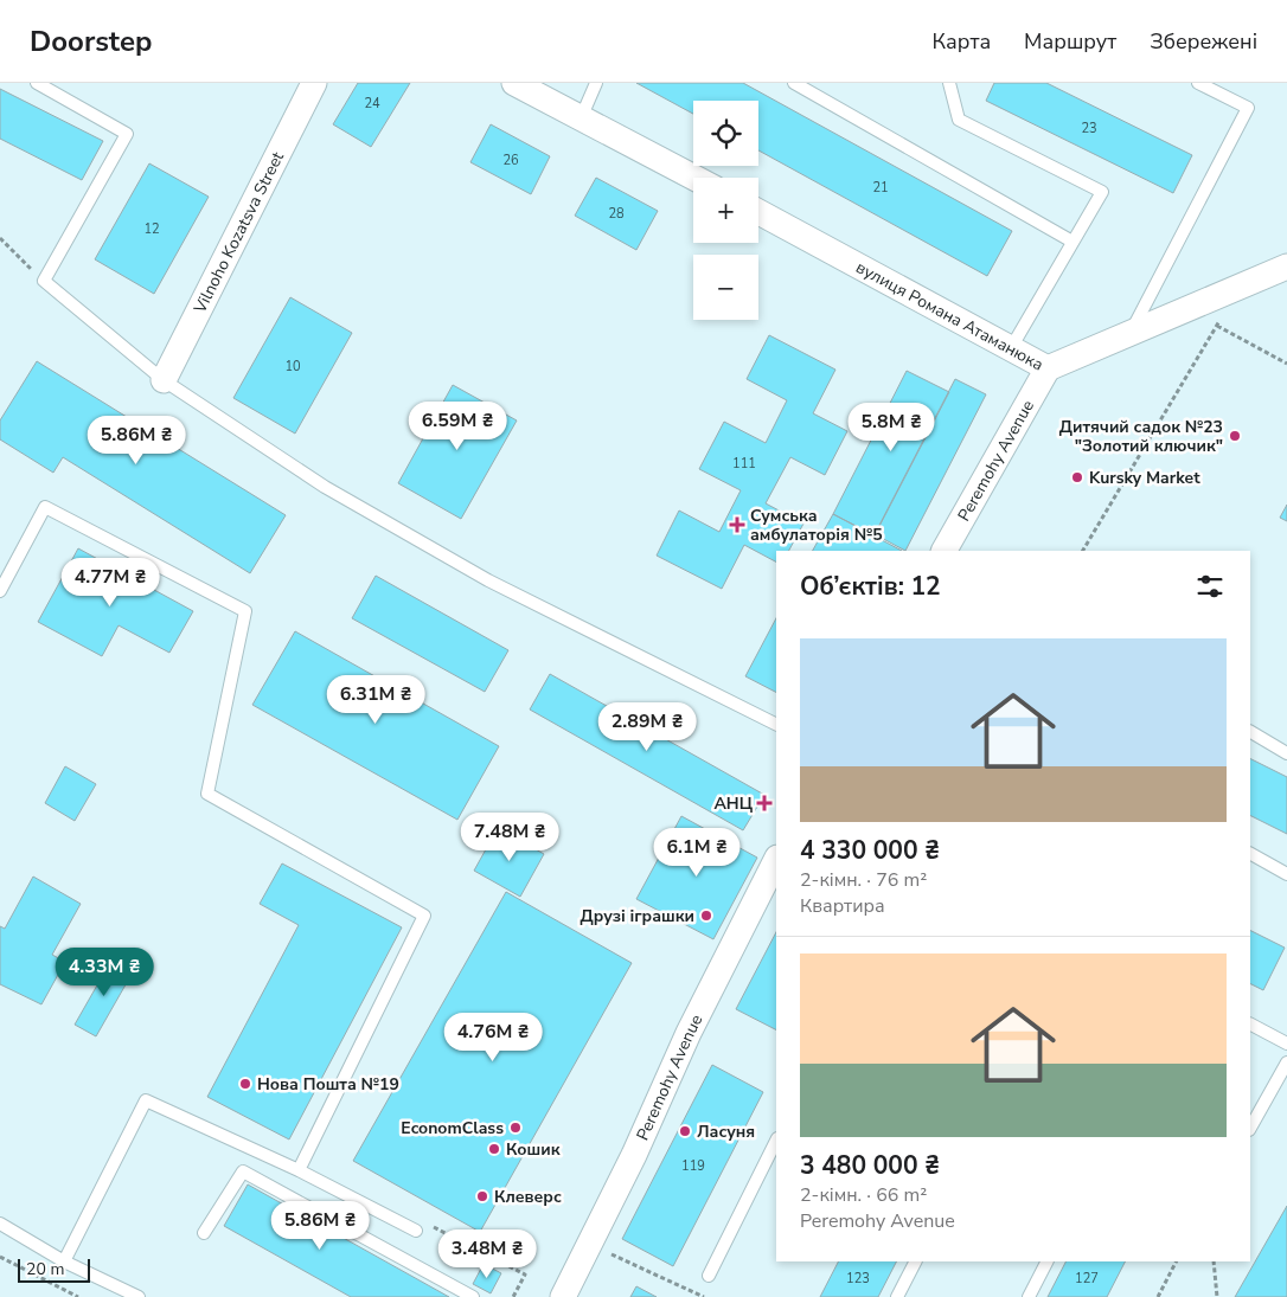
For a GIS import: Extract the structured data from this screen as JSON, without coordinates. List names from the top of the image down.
{
  "streets": {
    "street": ["Vilnoho Kozatsva Street", "вулиця Романа Атаманюка", "Peremohy Avenue"]
  },
  "crossings": [
    ["вулиця Романа Атаманюка", "Peremohy Avenue"]
  ],
  "places": {
    "other": [
      "Дитячий садок №23 \"Золотий ключик\"",
      "Kursky Market",
      "Друзі іграшки",
      "Нова Пошта №19",
      "EconomClass",
      "Ласуня",
      "Кошик",
      "Клеверс"
    ],
    "health": ["Сумська амбулаторія №5", "АНЦ"]
  },
  "house_numbers": [
    "24",
    "23",
    "26",
    "21",
    "28",
    "12",
    "10",
    "111",
    "119",
    "123",
    "127"
  ],
  "scale_bar": "20 m",
  "page": {
    "header": "Doorstep",
    "nav": ["Карта", "Маршрут", "Збережені"],
    "map_buttons": ["+", "−"],
    "price": [
      "6.59M ₴",
      "5.8M ₴",
      "5.86M ₴",
      "4.77M ₴",
      "6.31M ₴",
      "2.89M ₴",
      "7.48M ₴",
      "6.1M ₴",
      "4.33M ₴",
      "4.76M ₴",
      "5.86M ₴",
      "3.48M ₴"
    ],
    "heading": "Об’єктів: 12",
    "list": [
      {
        "name": "4 330 000 ₴",
        "note": "2-кімн. · 76 m² · Квартира"
      },
      {
        "name": "3 480 000 ₴",
        "note": "2-кімн. · 66 m² · Peremohy Avenue"
      }
    ],
    "scale": "20 m"
  }
}
